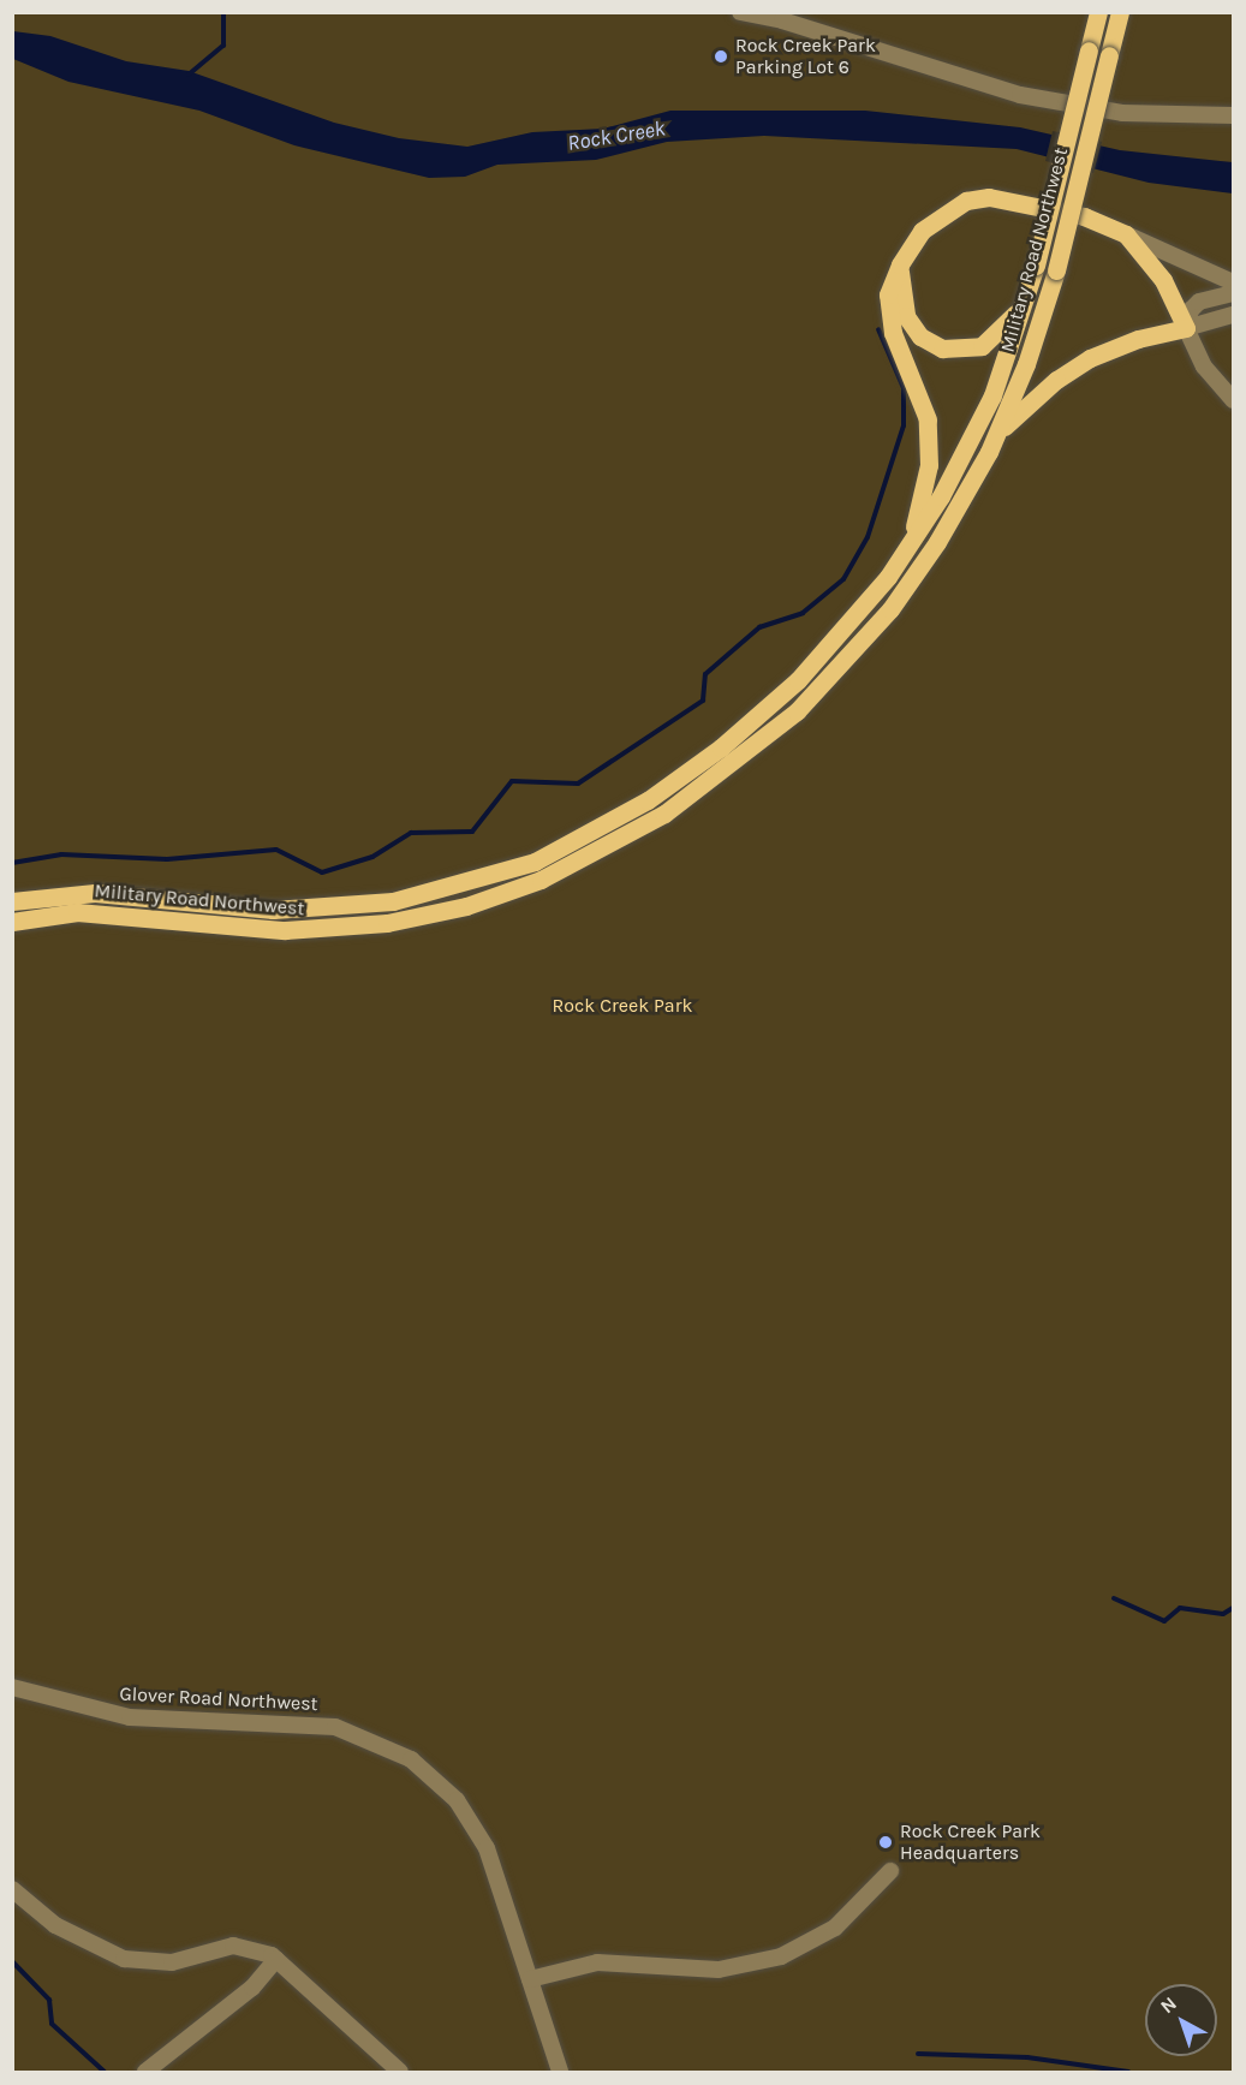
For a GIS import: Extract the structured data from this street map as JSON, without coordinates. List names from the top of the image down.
{
  "streets": {
    "main road": ["Military Road Northwest"],
    "street": ["Glover Road Northwest"]
  },
  "water": ["Rock Creek"],
  "parks": ["Rock Creek Park"],
  "places": ["Rock Creek Park Parking Lot 6", "Rock Creek Park Headquarters"],
  "north": "top left"
}
